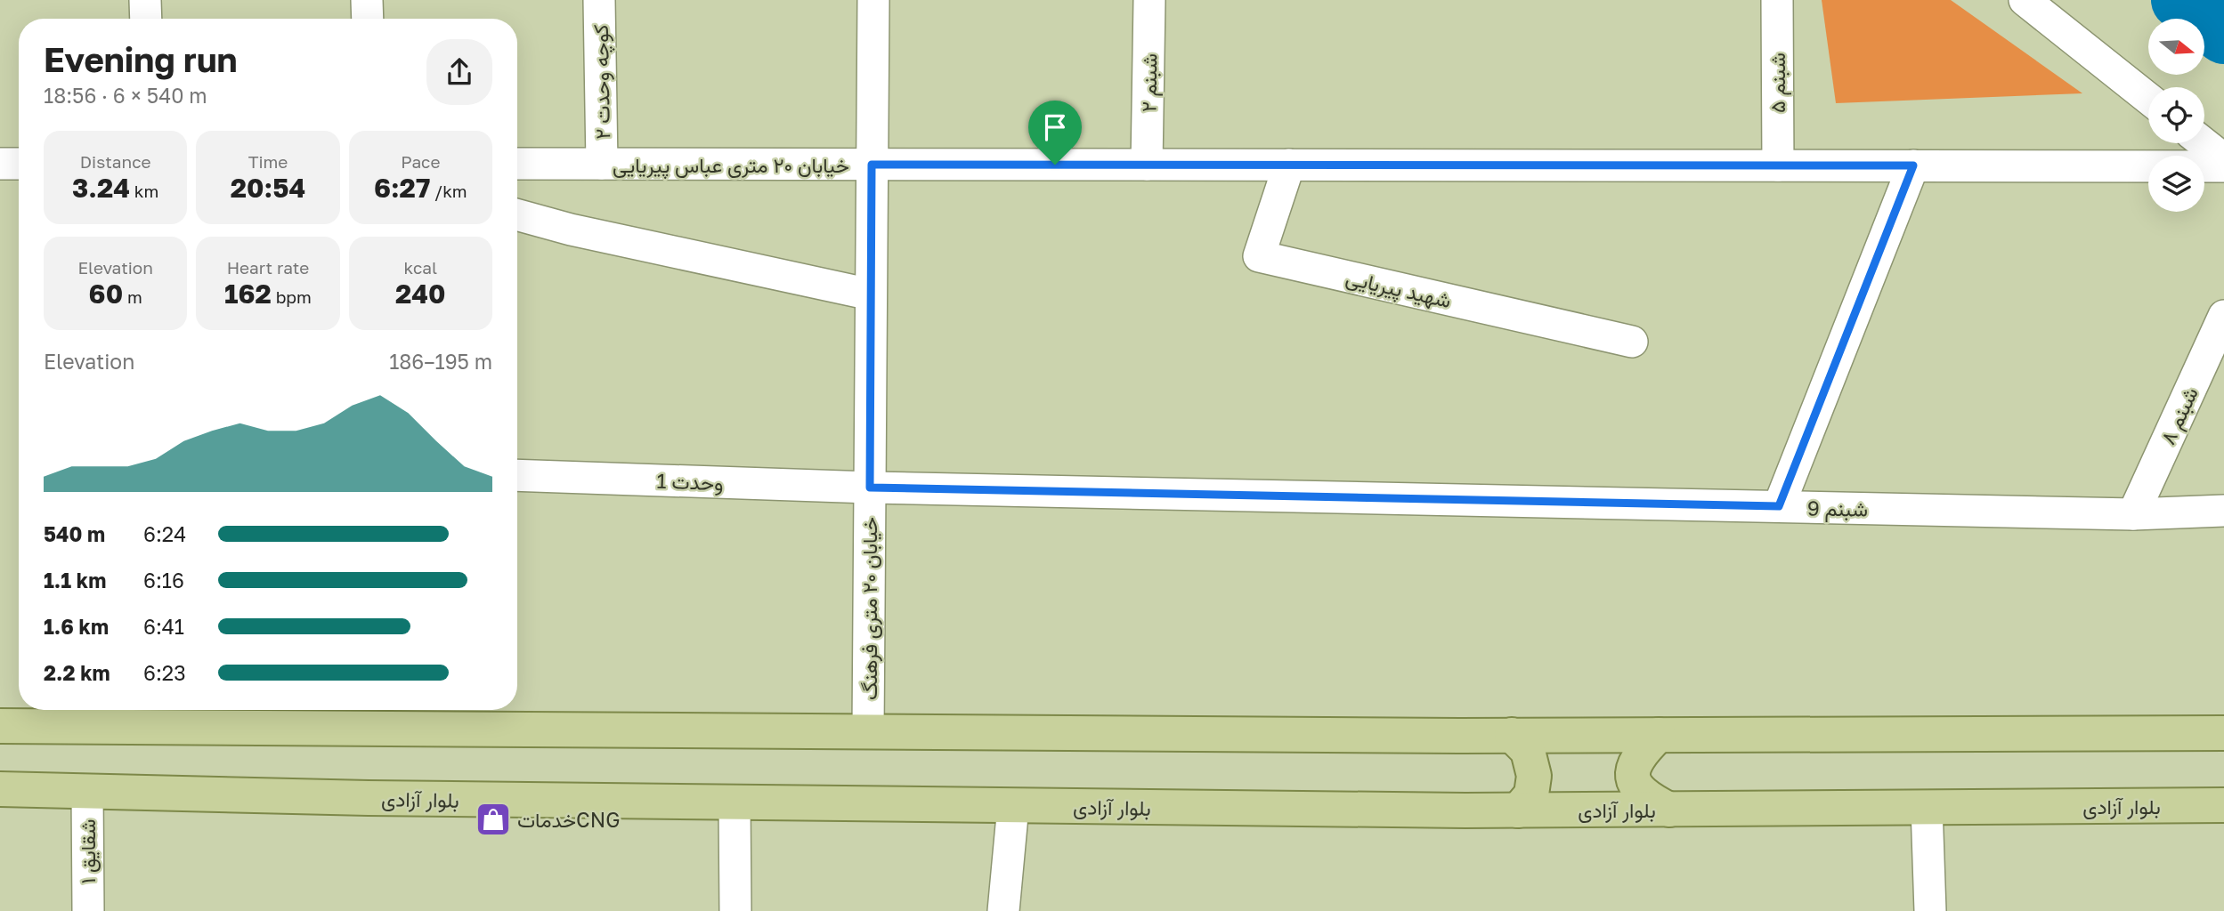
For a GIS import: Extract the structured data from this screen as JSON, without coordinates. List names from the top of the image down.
{
  "streets": {
    "main road": ["بلوار آزادی"],
    "street": [
      "کوچه وحدت ۲",
      "شبنم ۲",
      "شبنم ۵",
      "خیابان ۲۰ متری عباس پیریایی",
      "شهید پیریایی",
      "شبنم ۸",
      "وحدت 1",
      "شبنم 9",
      "خیابان ۲۰ متری فرهنگ",
      "شقایق ۱"
    ]
  },
  "crossings": [
    ["کوچه وحدت ۲", "خیابان ۲۰ متری عباس پیریایی"],
    ["شبنم ۲", "خیابان ۲۰ متری عباس پیریایی"],
    ["شبنم ۵", "خیابان ۲۰ متری عباس پیریایی"],
    ["خیابان ۲۰ متری عباس پیریایی", "شهید پیریایی"],
    ["خیابان ۲۰ متری عباس پیریایی", "خیابان ۲۰ متری فرهنگ"],
    ["شبنم ۸", "شبنم 9"],
    ["وحدت 1", "شبنم 9"],
    ["وحدت 1", "خیابان ۲۰ متری فرهنگ"],
    ["شبنم 9", "خیابان ۲۰ متری فرهنگ"],
    ["بلوار آزادی", "شقایق ۱"]
  ],
  "places": {
    "shop": ["خدماتCNG"]
  },
  "north": "right",
  "page": {
    "heading": ["Evening run", "18:56 · 6 × 540 m"],
    "stats": [
      ["Distance", "3.24 km"],
      ["Time", "20:54"],
      ["Pace", "6:27 /km"],
      ["Elevation", "60 m"],
      ["Heart rate", "162 bpm"],
      ["kcal", "240"]
    ],
    "chart": ["Elevation", "186–195 m"],
    "list": [
      {
        "name": "540 m",
        "note": "6:24"
      },
      {
        "name": "1.1 km",
        "note": "6:16"
      },
      {
        "name": "1.6 km",
        "note": "6:41"
      },
      {
        "name": "2.2 km",
        "note": "6:23"
      }
    ]
  }
}
